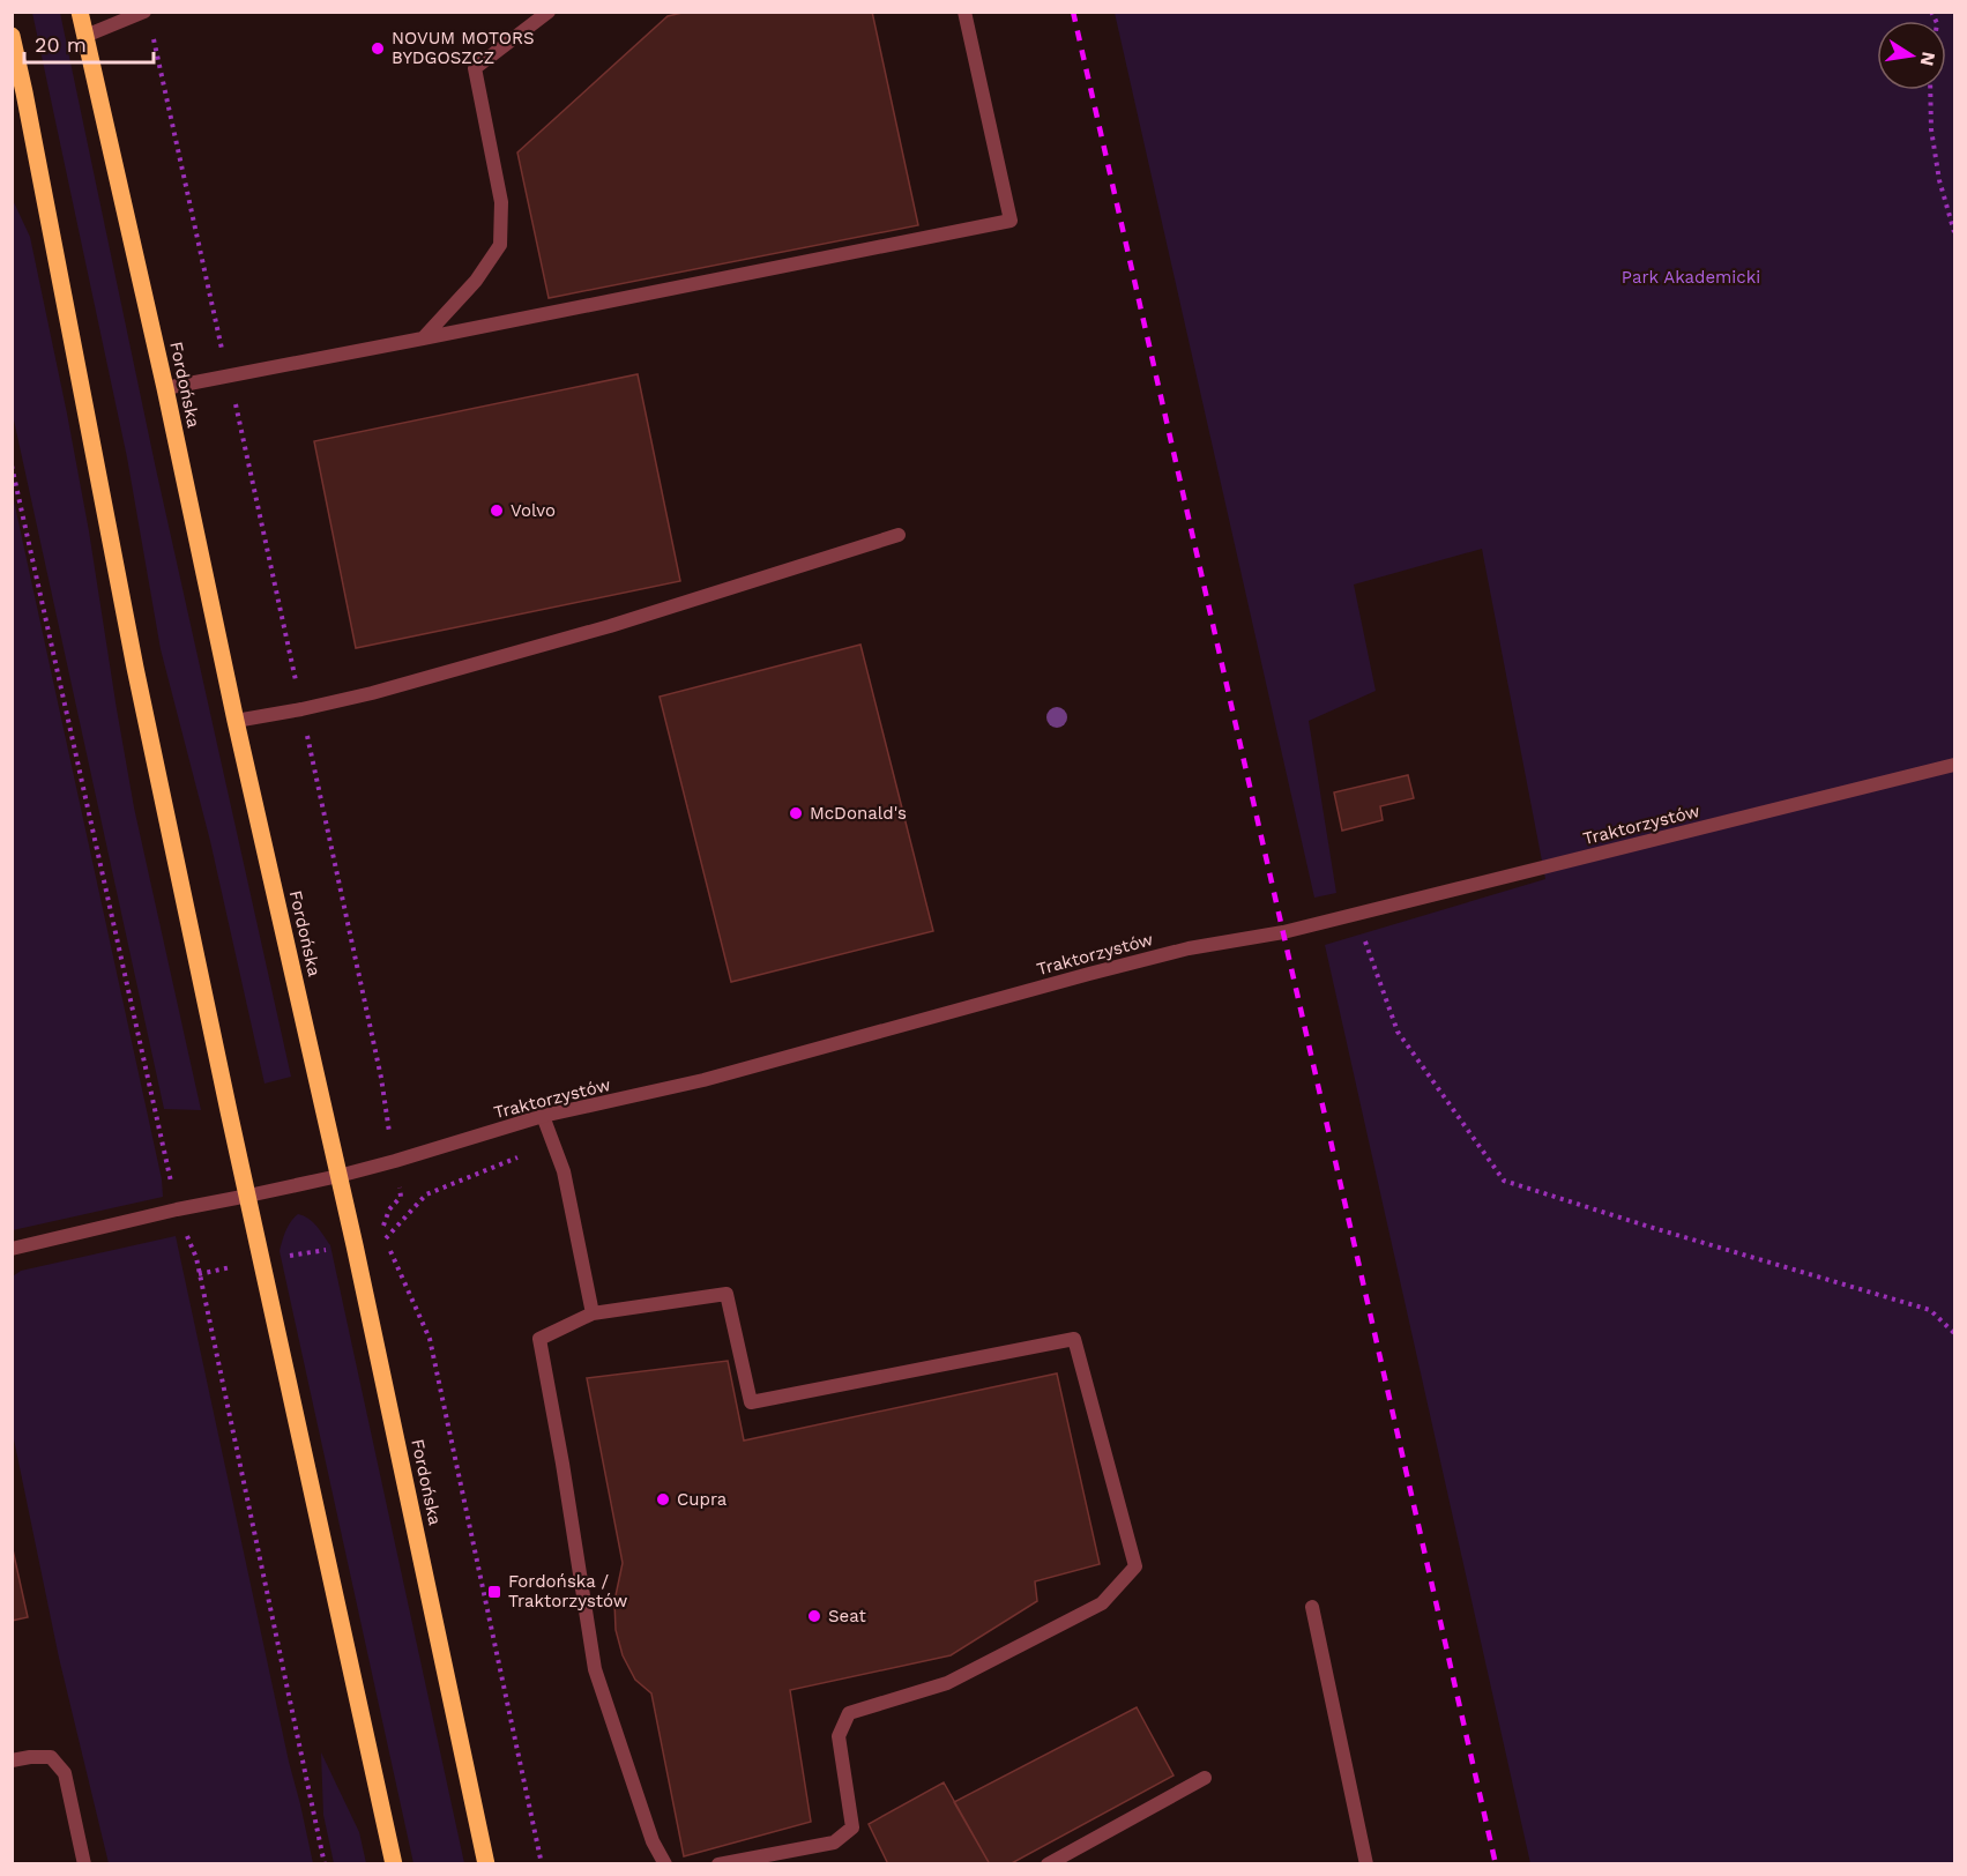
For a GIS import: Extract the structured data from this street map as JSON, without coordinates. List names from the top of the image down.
{
  "streets": {
    "main road": ["Fordońska"],
    "street": ["Traktorzystów"]
  },
  "crossings": [
    ["Fordońska", "Traktorzystów"]
  ],
  "parks": ["Park Akademicki"],
  "places": {
    "other": [
      "NOVUM MOTORS BYDGOSZCZ",
      "Volvo",
      "McDonald's",
      "Cupra",
      "Seat"
    ],
    "transit": ["Fordońska / Traktorzystów"]
  },
  "scale_bar": "20 m",
  "north": "right"
}
